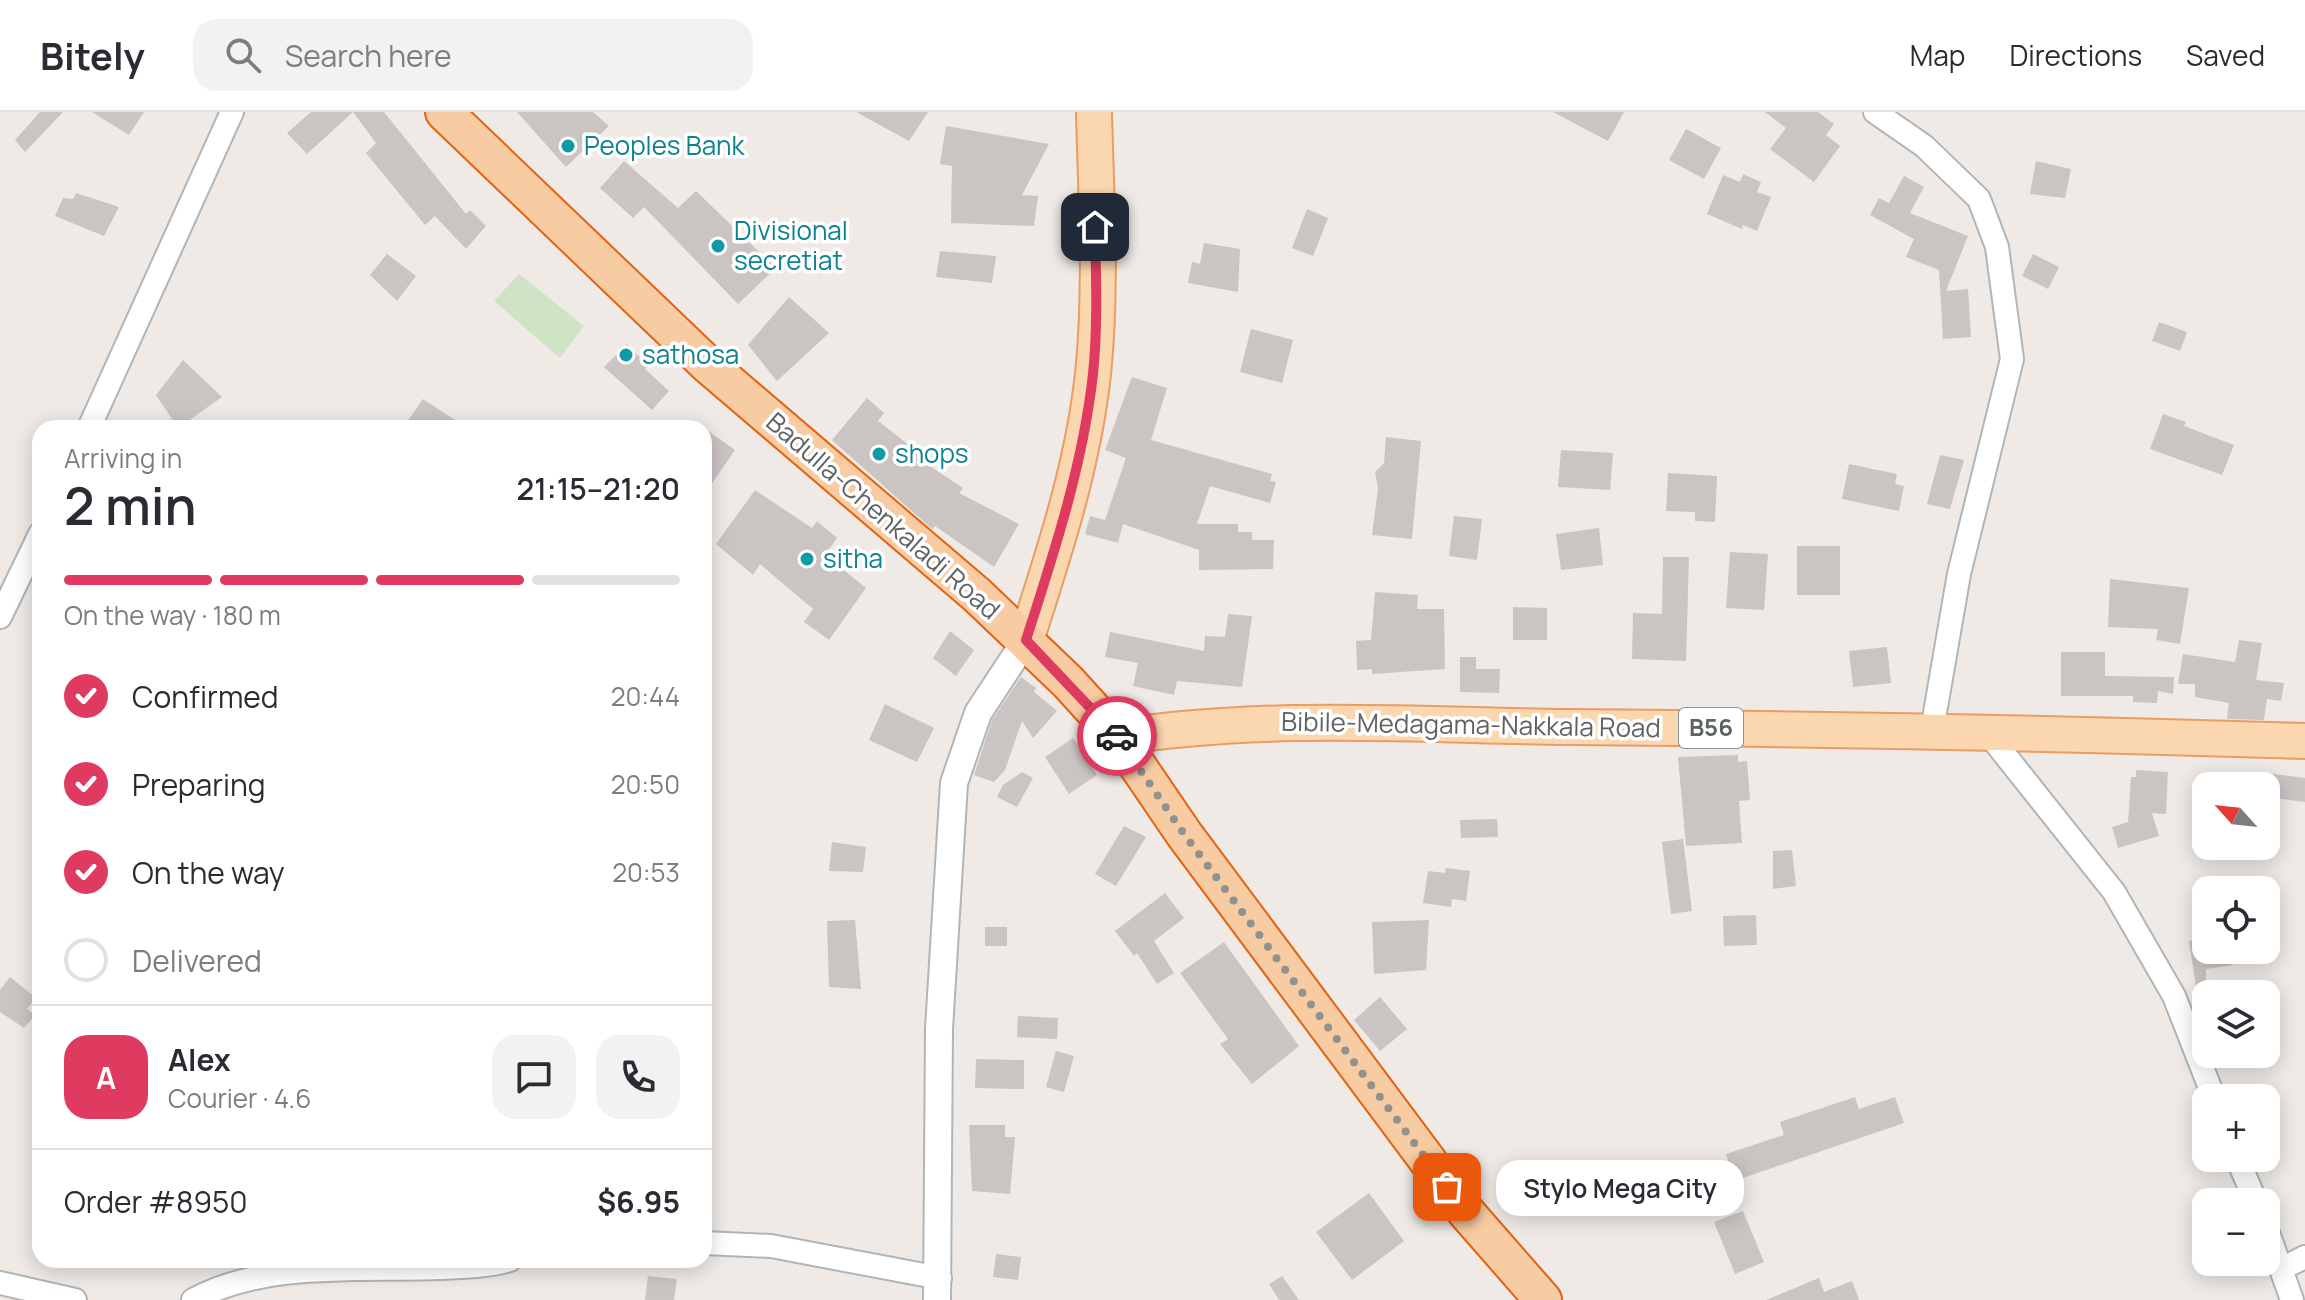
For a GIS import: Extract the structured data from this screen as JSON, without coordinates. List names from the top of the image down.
{
  "streets": {
    "highway": ["Badulla-Chenkaladi Road"],
    "main road": ["Bibile-Medagama-Nakkala Road", "B56"]
  },
  "crossings": [
    ["Badulla-Chenkaladi Road", "Bibile-Medagama-Nakkala Road"]
  ],
  "places": [
    "Peoples Bank",
    "Divisional secretiat",
    "sathosa",
    "shops",
    "sitha",
    "Stylo Mega City"
  ],
  "north": "top left",
  "page": {
    "header": "Bitely",
    "search": "Search here",
    "nav": ["Map", "Directions", "Saved"],
    "heading": ["2 min", "Arriving in", "21:15–21:20"],
    "panel": [
      "Alex",
      "Courier · 4.6",
      "Order #8950",
      "$6.95"
    ],
    "bar": "On the way · 180 m",
    "list": [
      ["Confirmed", "20:44"],
      ["Preparing", "20:50"],
      ["On the way", "20:53"],
      "Delivered"
    ],
    "map_buttons": ["+", "−"],
    "round": "A",
    "bubble": "Stylo Mega City"
  }
}
